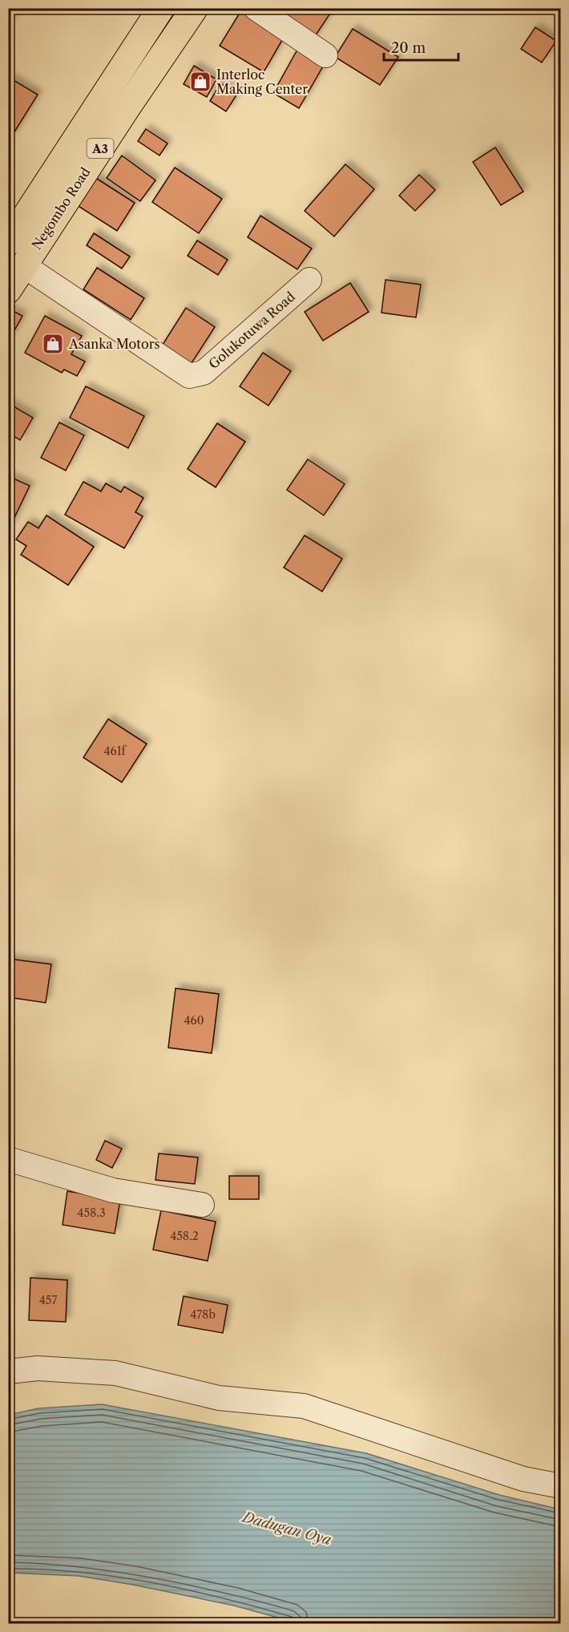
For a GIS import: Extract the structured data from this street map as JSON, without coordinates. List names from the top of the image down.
{
  "streets": {
    "highway": ["A3", "Negombo Road"],
    "street": ["Golukotuwa Road"]
  },
  "crossings": [
    ["Negombo Road", "Golukotuwa Road"]
  ],
  "water": ["Dadugan Oya"],
  "places": {
    "shop": ["Interloc Making Center", "Asanka Motors"]
  },
  "house_numbers": [
    "461f",
    "460",
    "458.3",
    "458.2",
    "457",
    "478b"
  ],
  "scale_bar": "20 m"
}
